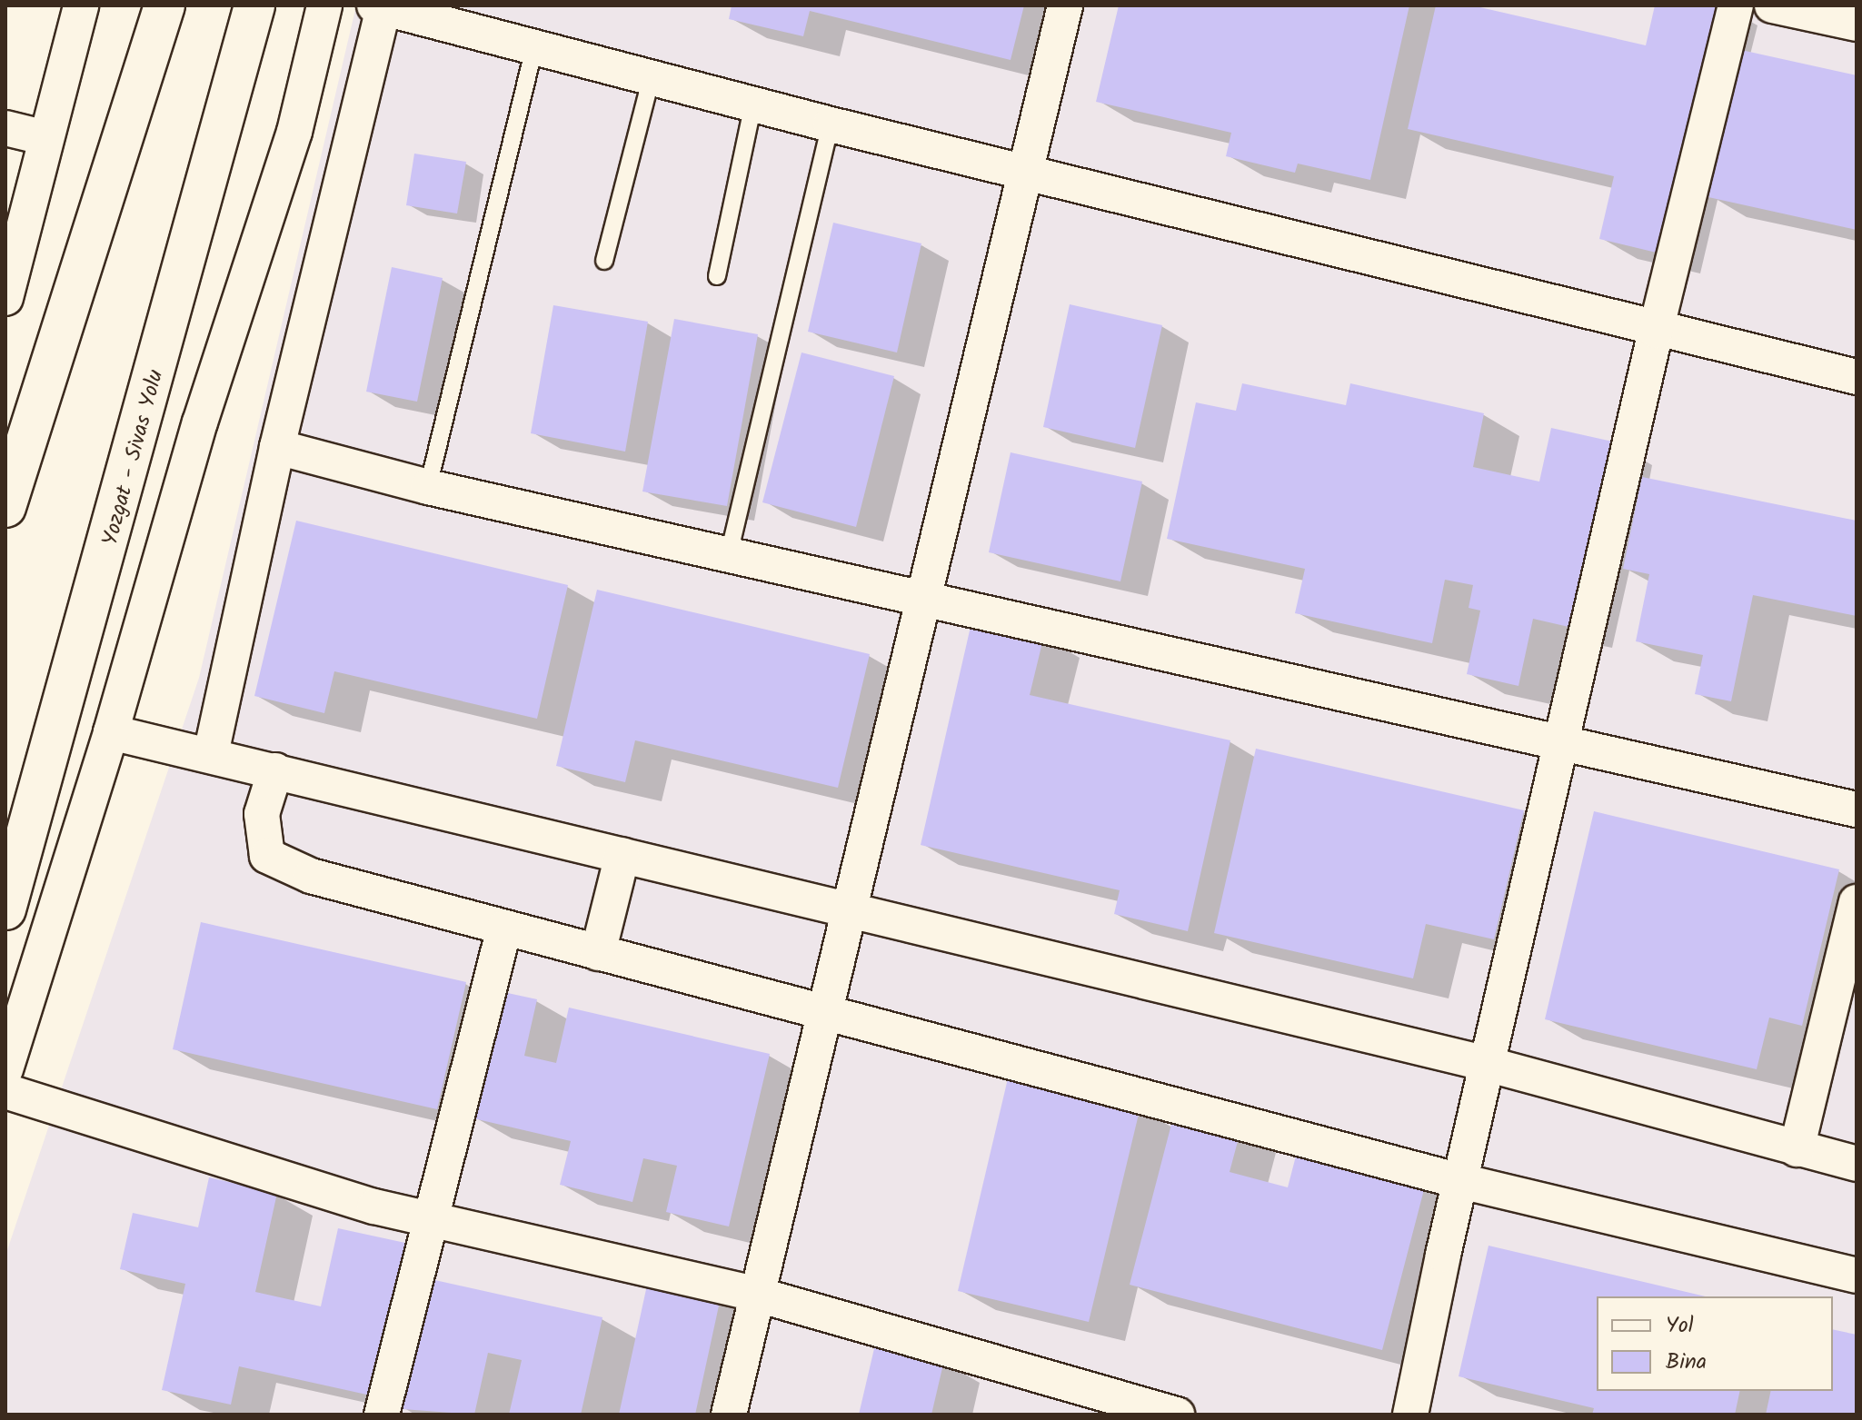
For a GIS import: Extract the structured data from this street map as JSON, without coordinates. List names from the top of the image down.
{
  "streets": {
    "highway": ["Yozgat - Sivas Yolu"]
  },
  "legend": ["Yol", "Bina"]
}
